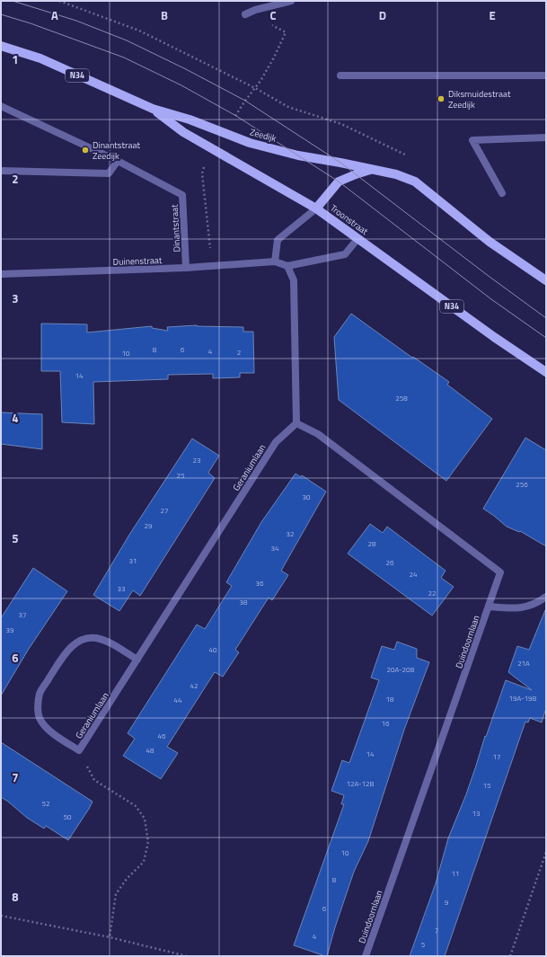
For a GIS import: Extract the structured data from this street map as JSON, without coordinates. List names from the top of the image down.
{
  "streets": {
    "main road": ["N34", "Zeedijk", "Troonstraat"],
    "street": [
      "Dinantstraat",
      "Duinenstraat",
      "Geraniumlaan",
      "Duindoornlaan"
    ]
  },
  "crossings": [
    ["Zeedijk", "Troonstraat"],
    ["Dinantstraat", "Duinenstraat"],
    ["Geraniumlaan", "Duindoornlaan"]
  ],
  "places": ["Diksmuidestraat Zeedijk", "Dinantstraat Zeedijk"],
  "house_numbers": [
    "8",
    "6",
    "4",
    "2",
    "10",
    "14",
    "258",
    "23",
    "25",
    "256",
    "30",
    "27",
    "29",
    "32",
    "28",
    "34",
    "31",
    "26",
    "24",
    "36",
    "33",
    "22",
    "38",
    "37",
    "39",
    "40",
    "21A",
    "20A-20B",
    "42",
    "19A-19B",
    "18",
    "44",
    "16",
    "46",
    "48",
    "14",
    "17",
    "12A-12B",
    "15",
    "52",
    "13",
    "50",
    "10",
    "11",
    "8",
    "9",
    "6",
    "7",
    "4",
    "5"
  ],
  "grid": {
    "columns": [
      "A",
      "B",
      "C",
      "D",
      "E"
    ],
    "rows": [
      "1",
      "2",
      "3",
      "4",
      "5",
      "6",
      "7",
      "8"
    ]
  }
}
